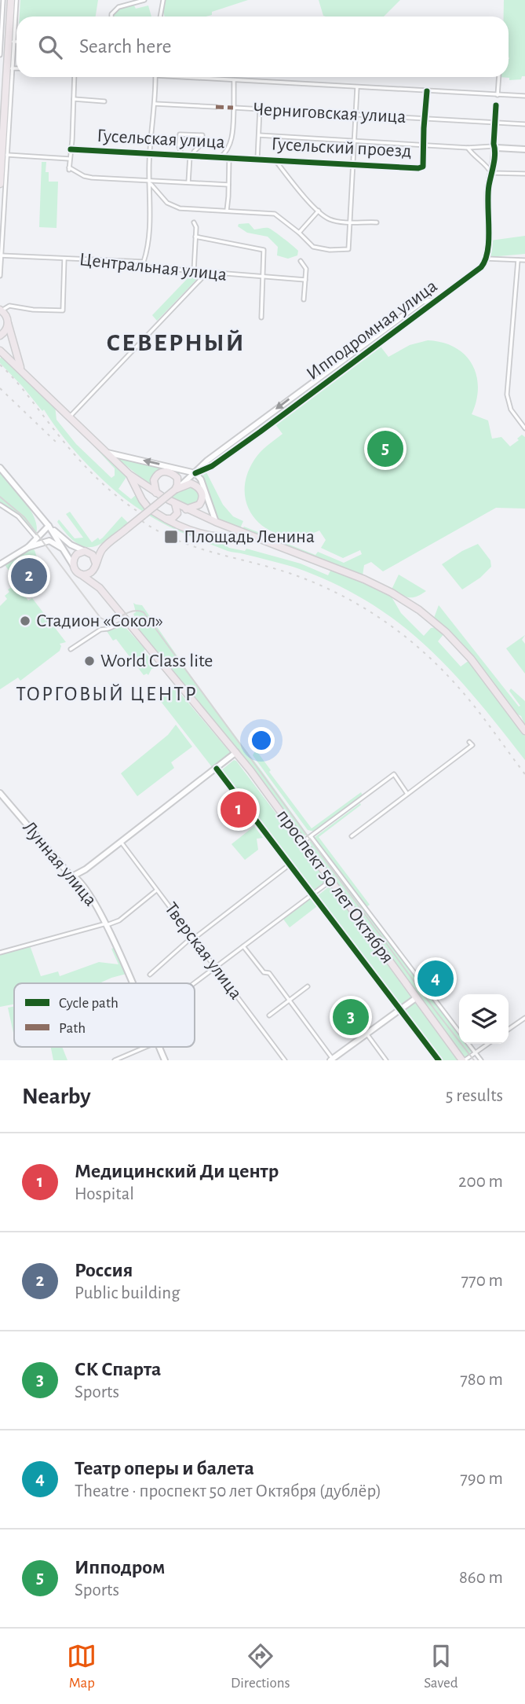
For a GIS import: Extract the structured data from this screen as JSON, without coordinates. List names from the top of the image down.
{
  "streets": {
    "main road": ["проспект 50 лет Октября"],
    "street": [
      "Черниговская улица",
      "Гусельская улица",
      "Гусельский проезд",
      "Центральная улица",
      "Ипподромная улица",
      "Лунная улица",
      "Тверская улица"
    ]
  },
  "crossings": [
    ["Гусельская улица", "Гусельский проезд"]
  ],
  "districts": ["СЕВЕРНЫЙ", "ТОРГОВЫЙ ЦЕНТР"],
  "places": {
    "transit": ["Площадь Ленина"],
    "other": ["Стадион «Сокол»", "World Class lite"]
  },
  "legend": ["Cycle path", "Path"],
  "page": {
    "search": "Search here",
    "pins": [
      "5",
      "2",
      "1",
      "4",
      "3"
    ],
    "heading": ["Nearby", "5 results"],
    "list": [
      {
        "mark": "1",
        "name": "Медицинский Ди центр",
        "note": "Hospital",
        "value": "200 m"
      },
      {
        "mark": "2",
        "name": "Россия",
        "note": "Public building",
        "value": "770 m"
      },
      {
        "mark": "3",
        "name": "СК Спарта",
        "note": "Sports",
        "value": "780 m"
      },
      {
        "mark": "4",
        "name": "Театр оперы и балета",
        "note": "Theatre · проспект 50 лет Октября (дублёр)",
        "value": "790 m"
      },
      {
        "mark": "5",
        "name": "Ипподром",
        "note": "Sports",
        "value": "860 m"
      }
    ],
    "nav": ["Map", "Directions", "Saved"]
  }
}
